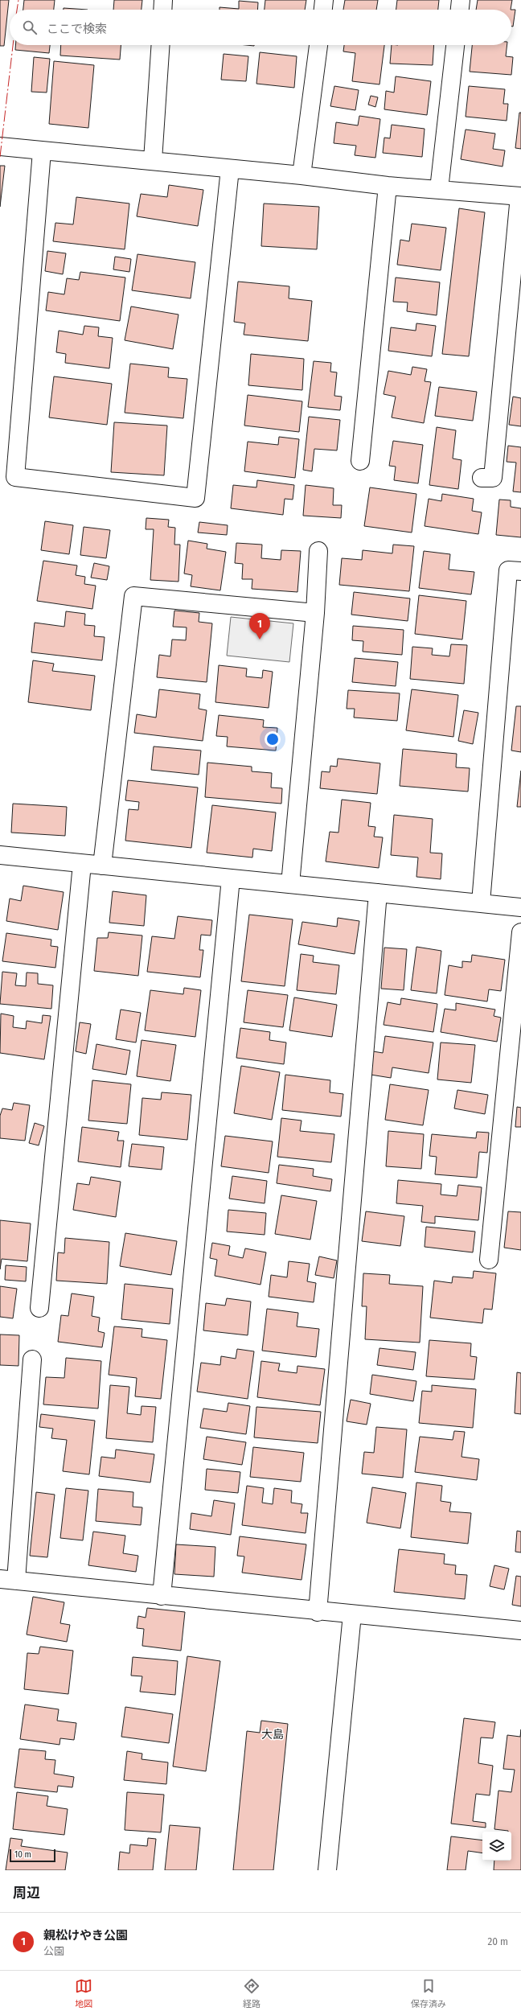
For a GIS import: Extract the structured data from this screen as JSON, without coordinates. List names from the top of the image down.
{
  "districts": ["大島"],
  "scale_bar": "10 m",
  "page": {
    "search": "ここで検索",
    "pins": "1",
    "scale": "10 m",
    "heading": "周辺",
    "list": [
      {
        "mark": "1",
        "name": "親松けやき公園",
        "note": "公園",
        "value": "20 m"
      }
    ],
    "nav": ["地図", "経路", "保存済み"]
  }
}
